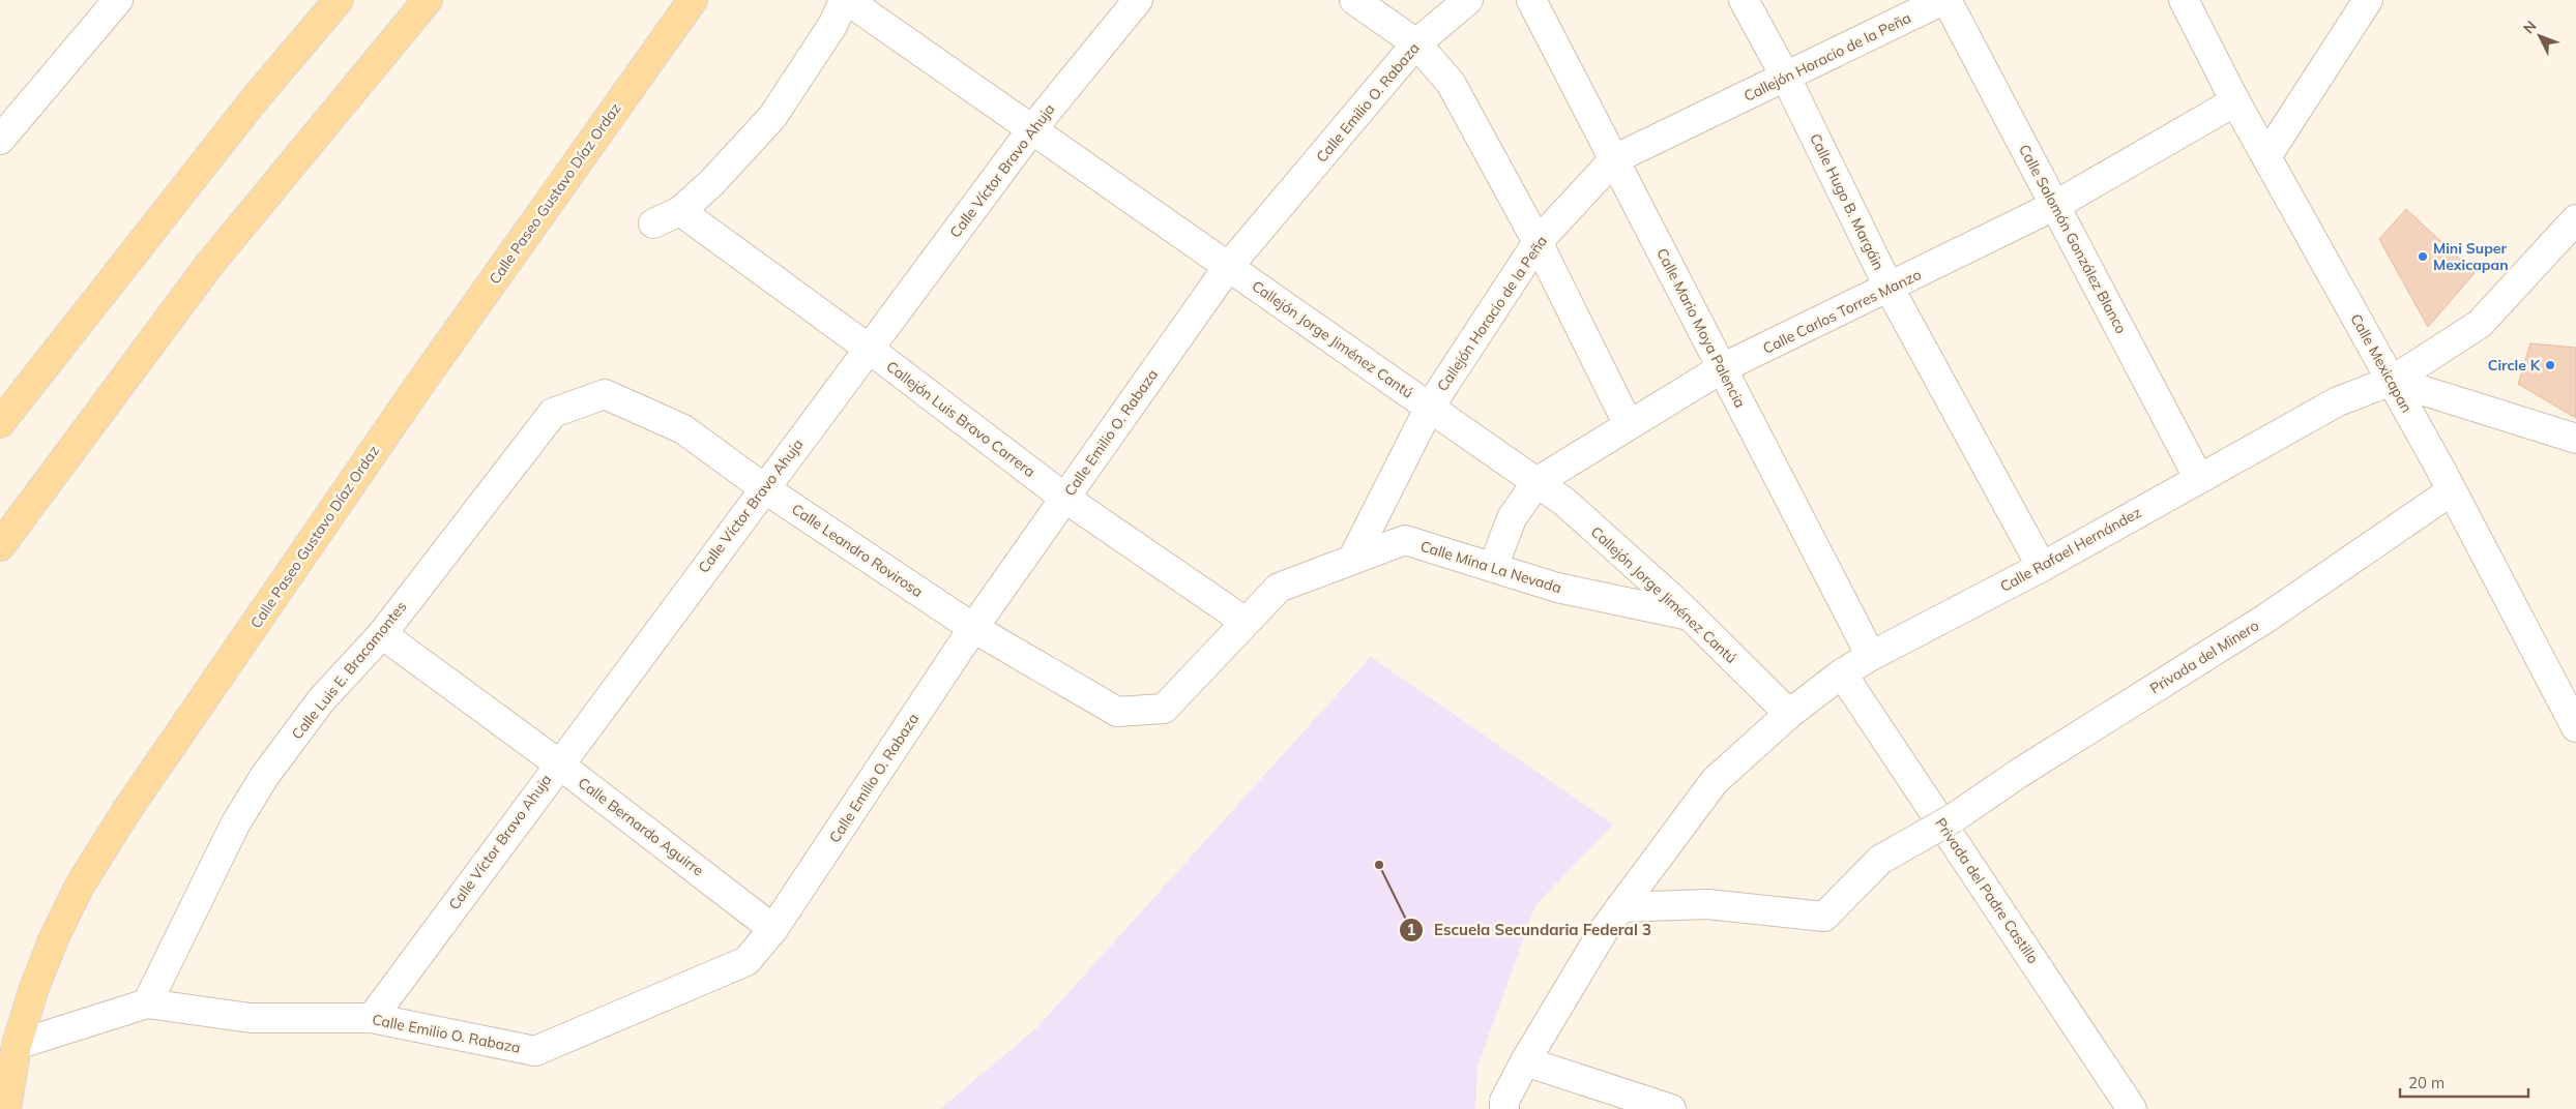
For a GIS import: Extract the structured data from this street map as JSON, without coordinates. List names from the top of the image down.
{
  "streets": {
    "main road": ["Calle Paseo Gustavo Díaz Ordaz"],
    "street": [
      "Callejón Horacio de la Peña",
      "Calle Emilio O. Rabaza",
      "Calle Víctor Bravo Ahuja",
      "Calle Hugo B. Margáin",
      "Calle Salomón González Blanco",
      "Calle Carlos Torres Manzo",
      "Calle Mario Moya Palencia",
      "Callejón Jorge Jiménez Cantú",
      "Calle Mexicapan",
      "Callejón Luis Bravo Carrera",
      "Calle Rafael Hernández",
      "Calle Leandro Rovirosa",
      "Calle Mina La Nevada",
      "Privada del Minero",
      "Calle Luis E. Bracamontes",
      "Calle Bernardo Aguirre",
      "Privada del Padre Castillo"
    ]
  },
  "crossings": [
    ["Callejón Horacio de la Peña", "Calle Hugo B. Margáin"],
    ["Callejón Horacio de la Peña", "Calle Salomón González Blanco"],
    ["Callejón Horacio de la Peña", "Calle Mario Moya Palencia"],
    ["Callejón Horacio de la Peña", "Callejón Jorge Jiménez Cantú"],
    ["Callejón Horacio de la Peña", "Calle Mina La Nevada"],
    ["Calle Emilio O. Rabaza", "Calle Víctor Bravo Ahuja"],
    ["Calle Emilio O. Rabaza", "Calle Paseo Gustavo Díaz Ordaz"],
    ["Calle Emilio O. Rabaza", "Callejón Jorge Jiménez Cantú"],
    ["Calle Emilio O. Rabaza", "Callejón Luis Bravo Carrera"],
    ["Calle Emilio O. Rabaza", "Calle Leandro Rovirosa"],
    ["Calle Emilio O. Rabaza", "Calle Luis E. Bracamontes"],
    ["Calle Emilio O. Rabaza", "Calle Bernardo Aguirre"],
    ["Calle Víctor Bravo Ahuja", "Callejón Jorge Jiménez Cantú"],
    ["Calle Víctor Bravo Ahuja", "Callejón Luis Bravo Carrera"],
    ["Calle Víctor Bravo Ahuja", "Calle Leandro Rovirosa"],
    ["Calle Víctor Bravo Ahuja", "Calle Bernardo Aguirre"],
    ["Calle Hugo B. Margáin", "Calle Carlos Torres Manzo"],
    ["Calle Hugo B. Margáin", "Calle Rafael Hernández"],
    ["Calle Salomón González Blanco", "Calle Carlos Torres Manzo"],
    ["Calle Salomón González Blanco", "Calle Rafael Hernández"],
    ["Calle Carlos Torres Manzo", "Calle Mario Moya Palencia"],
    ["Calle Carlos Torres Manzo", "Callejón Jorge Jiménez Cantú"],
    ["Calle Carlos Torres Manzo", "Calle Mexicapan"],
    ["Calle Carlos Torres Manzo", "Calle Mina La Nevada"],
    ["Calle Mario Moya Palencia", "Calle Rafael Hernández"],
    ["Callejón Jorge Jiménez Cantú", "Calle Rafael Hernández"],
    ["Callejón Jorge Jiménez Cantú", "Calle Mina La Nevada"],
    ["Calle Mexicapan", "Calle Rafael Hernández"],
    ["Calle Mexicapan", "Privada del Minero"],
    ["Callejón Luis Bravo Carrera", "Calle Mina La Nevada"],
    ["Calle Rafael Hernández", "Privada del Minero"],
    ["Calle Rafael Hernández", "Privada del Padre Castillo"],
    ["Calle Leandro Rovirosa", "Calle Mina La Nevada"],
    ["Calle Leandro Rovirosa", "Calle Luis E. Bracamontes"],
    ["Calle Luis E. Bracamontes", "Calle Bernardo Aguirre"]
  ],
  "places": ["Mini Super Mexicapan", "Circle K", "Escuela Secundaria Federal 3"],
  "scale_bar": "20 m",
  "north": "top left"
}
